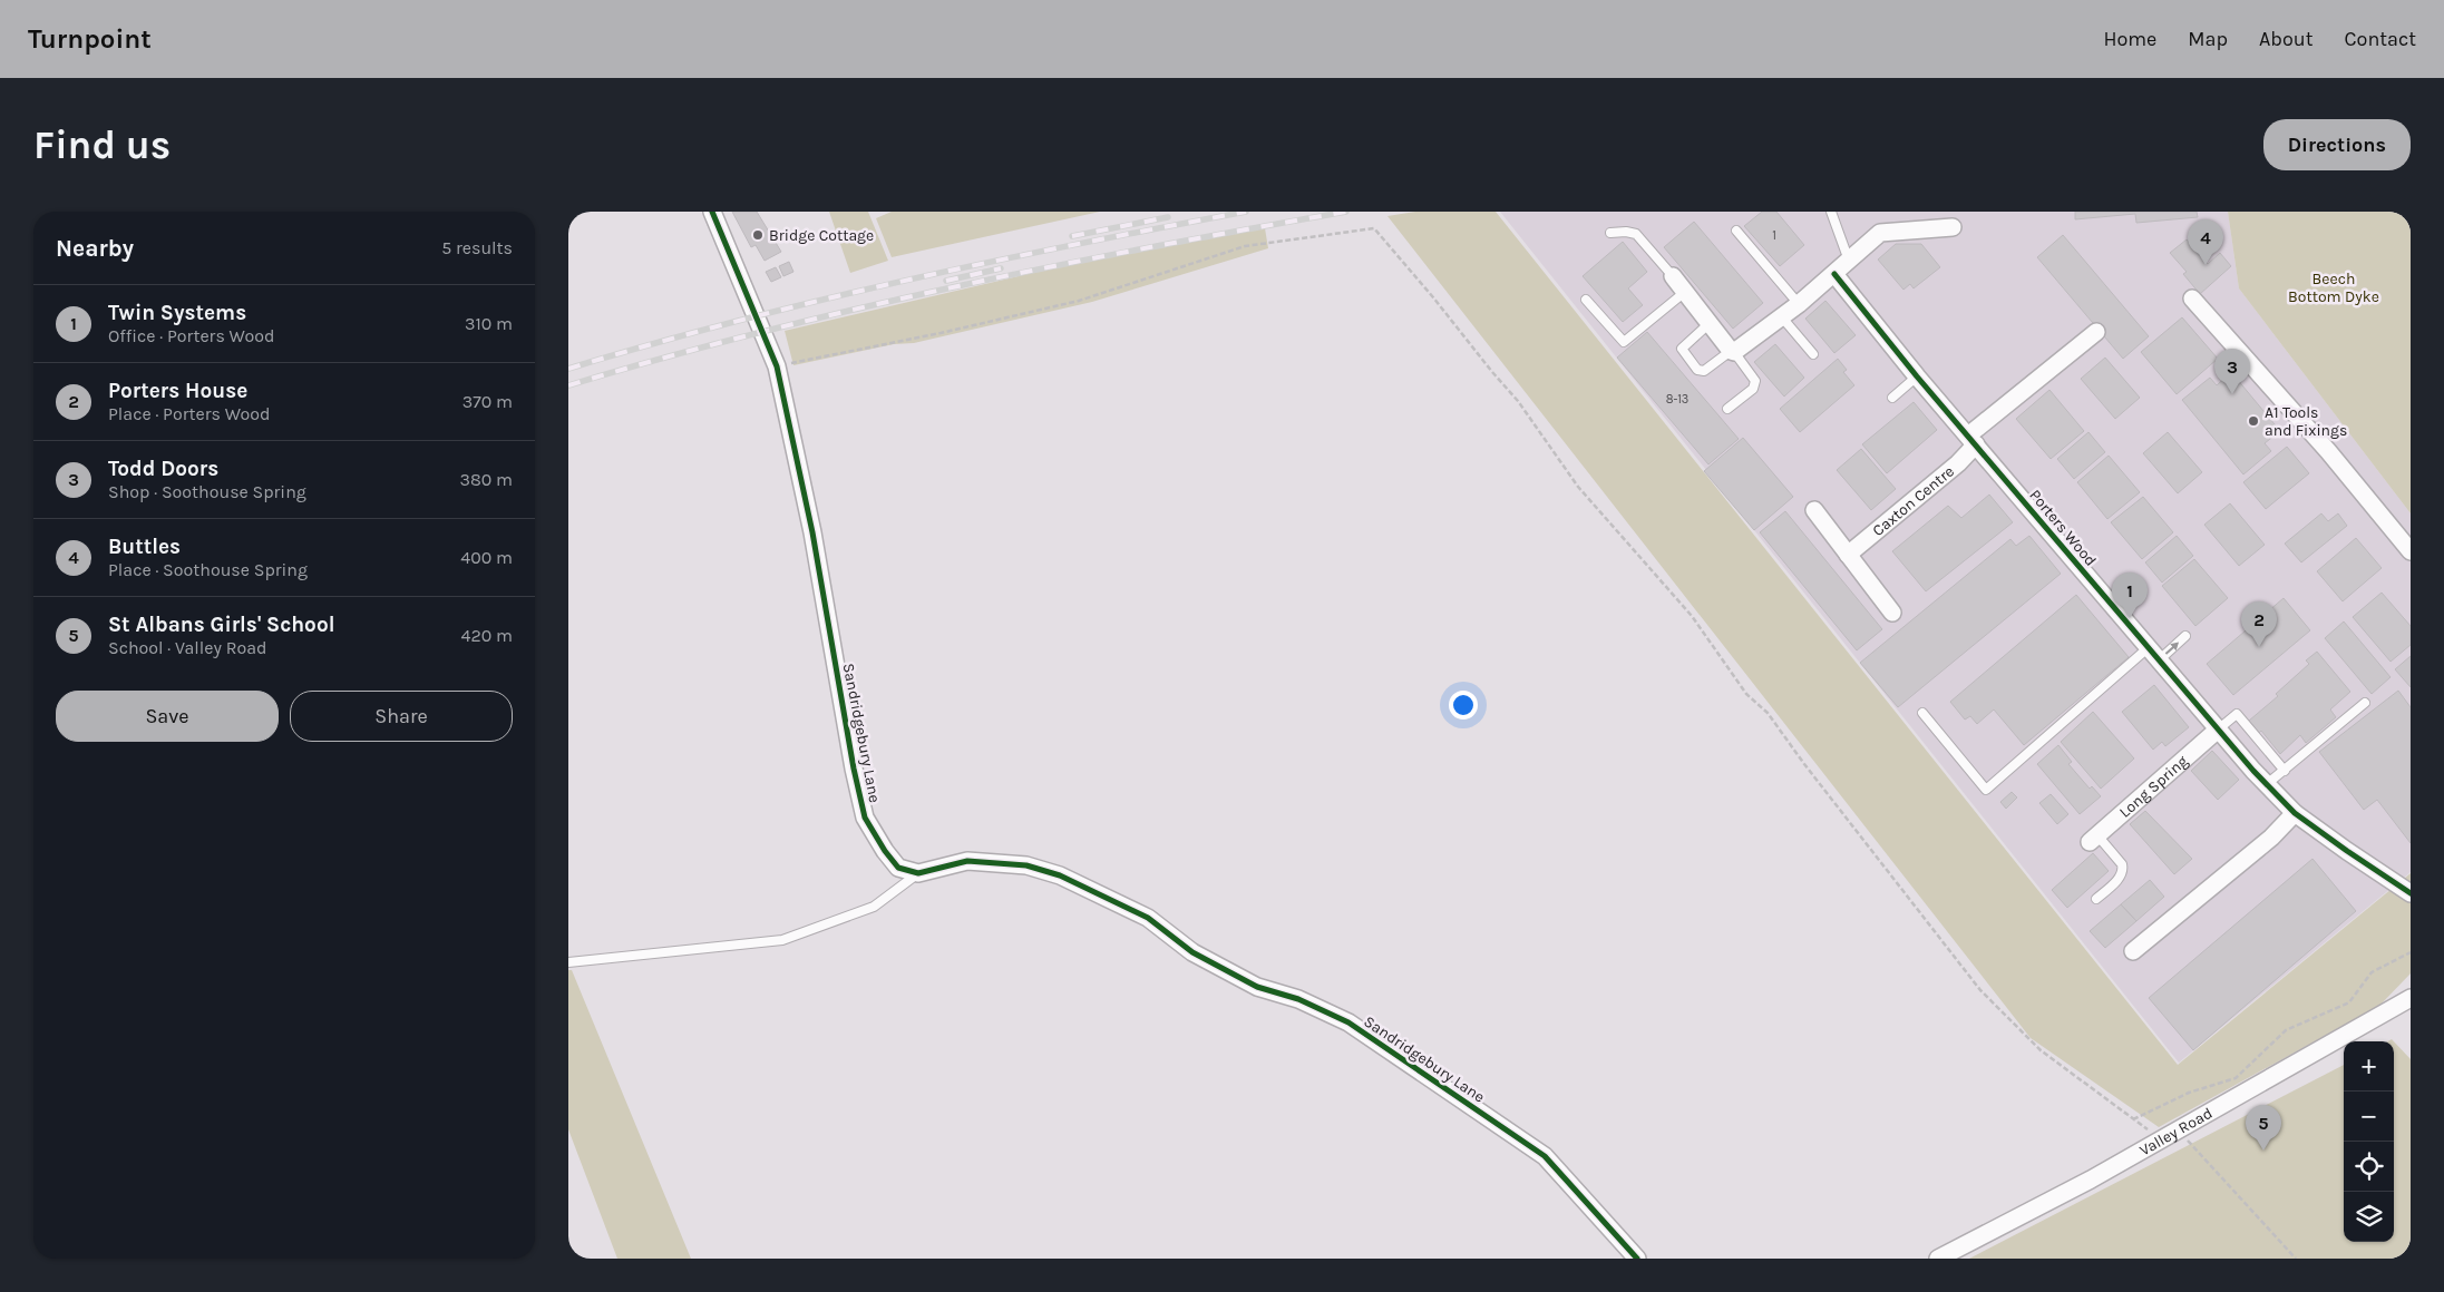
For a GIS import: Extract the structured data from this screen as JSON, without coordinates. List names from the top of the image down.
{
  "streets": {
    "street": [
      "Caxton Centre",
      "Porters Wood",
      "Sandridgebury Lane",
      "Long Spring",
      "Valley Road"
    ]
  },
  "crossings": [
    ["Caxton Centre", "Porters Wood"],
    ["Porters Wood", "Long Spring"]
  ],
  "parks": ["Beech Bottom Dyke"],
  "places": ["Bridge Cottage", "A1 Tools and Fixings"],
  "house_numbers": ["1", "8-13"],
  "page": {
    "header": "Turnpoint",
    "nav": [
      "Home",
      "Map",
      "About",
      "Contact"
    ],
    "buttons": [
      "Directions",
      ["Save", "Share"]
    ],
    "title": "Find us",
    "heading": ["Nearby", "5 results"],
    "pins": [
      "4",
      "3",
      "1",
      "2",
      "5"
    ],
    "list": [
      {
        "mark": "1",
        "name": "Twin Systems",
        "note": "Office · Porters Wood",
        "value": "310 m"
      },
      {
        "mark": "2",
        "name": "Porters House",
        "note": "Place · Porters Wood",
        "value": "370 m"
      },
      {
        "mark": "3",
        "name": "Todd Doors",
        "note": "Shop · Soothouse Spring",
        "value": "380 m"
      },
      {
        "mark": "4",
        "name": "Buttles",
        "note": "Place · Soothouse Spring",
        "value": "400 m"
      },
      {
        "mark": "5",
        "name": "St Albans Girls' School",
        "note": "School · Valley Road",
        "value": "420 m"
      }
    ],
    "map_buttons": ["+", "−"]
  }
}
